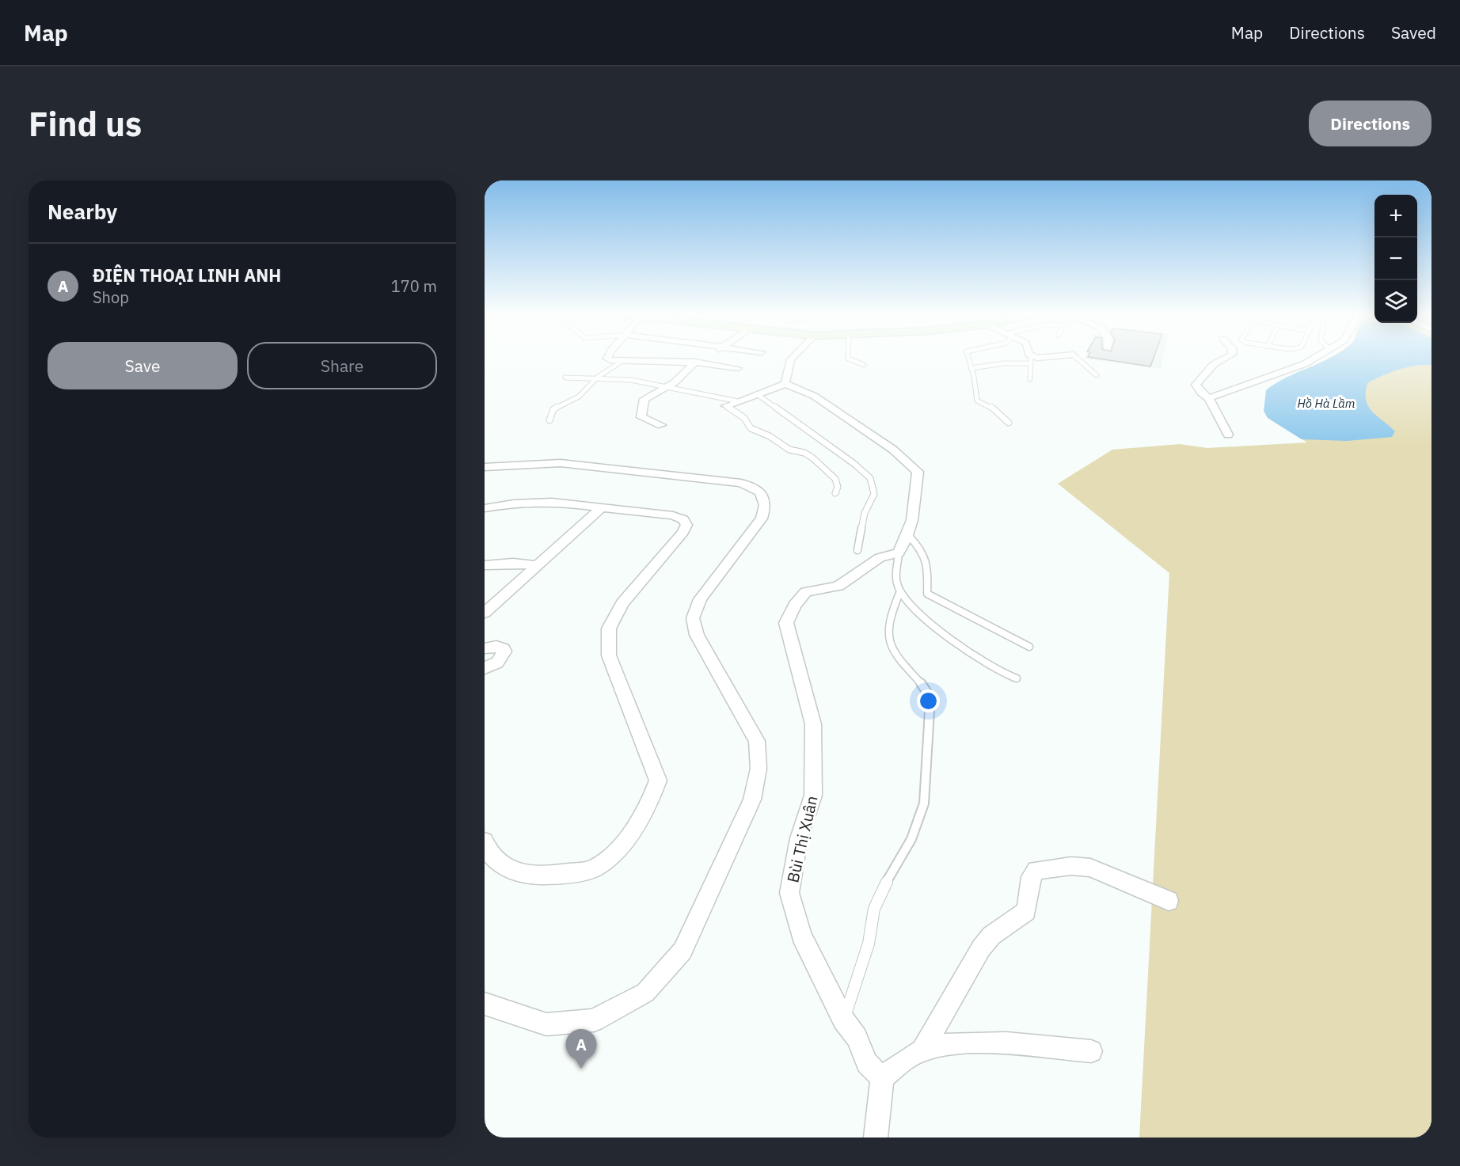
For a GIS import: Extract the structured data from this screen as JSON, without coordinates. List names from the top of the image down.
{
  "streets": {
    "street": ["Bùi Thị Xuân"]
  },
  "water": ["Hồ Hà Lầm"],
  "page": {
    "header": "Map",
    "nav": ["Map", "Directions", "Saved"],
    "buttons": [
      "Directions",
      ["Save", "Share"]
    ],
    "title": "Find us",
    "heading": "Nearby",
    "map_buttons": ["+", "−"],
    "list": [
      {
        "mark": "A",
        "name": "ĐIỆN THOẠI LINH ANH",
        "note": "Shop",
        "value": "170 m"
      }
    ],
    "pins": "A"
  }
}
